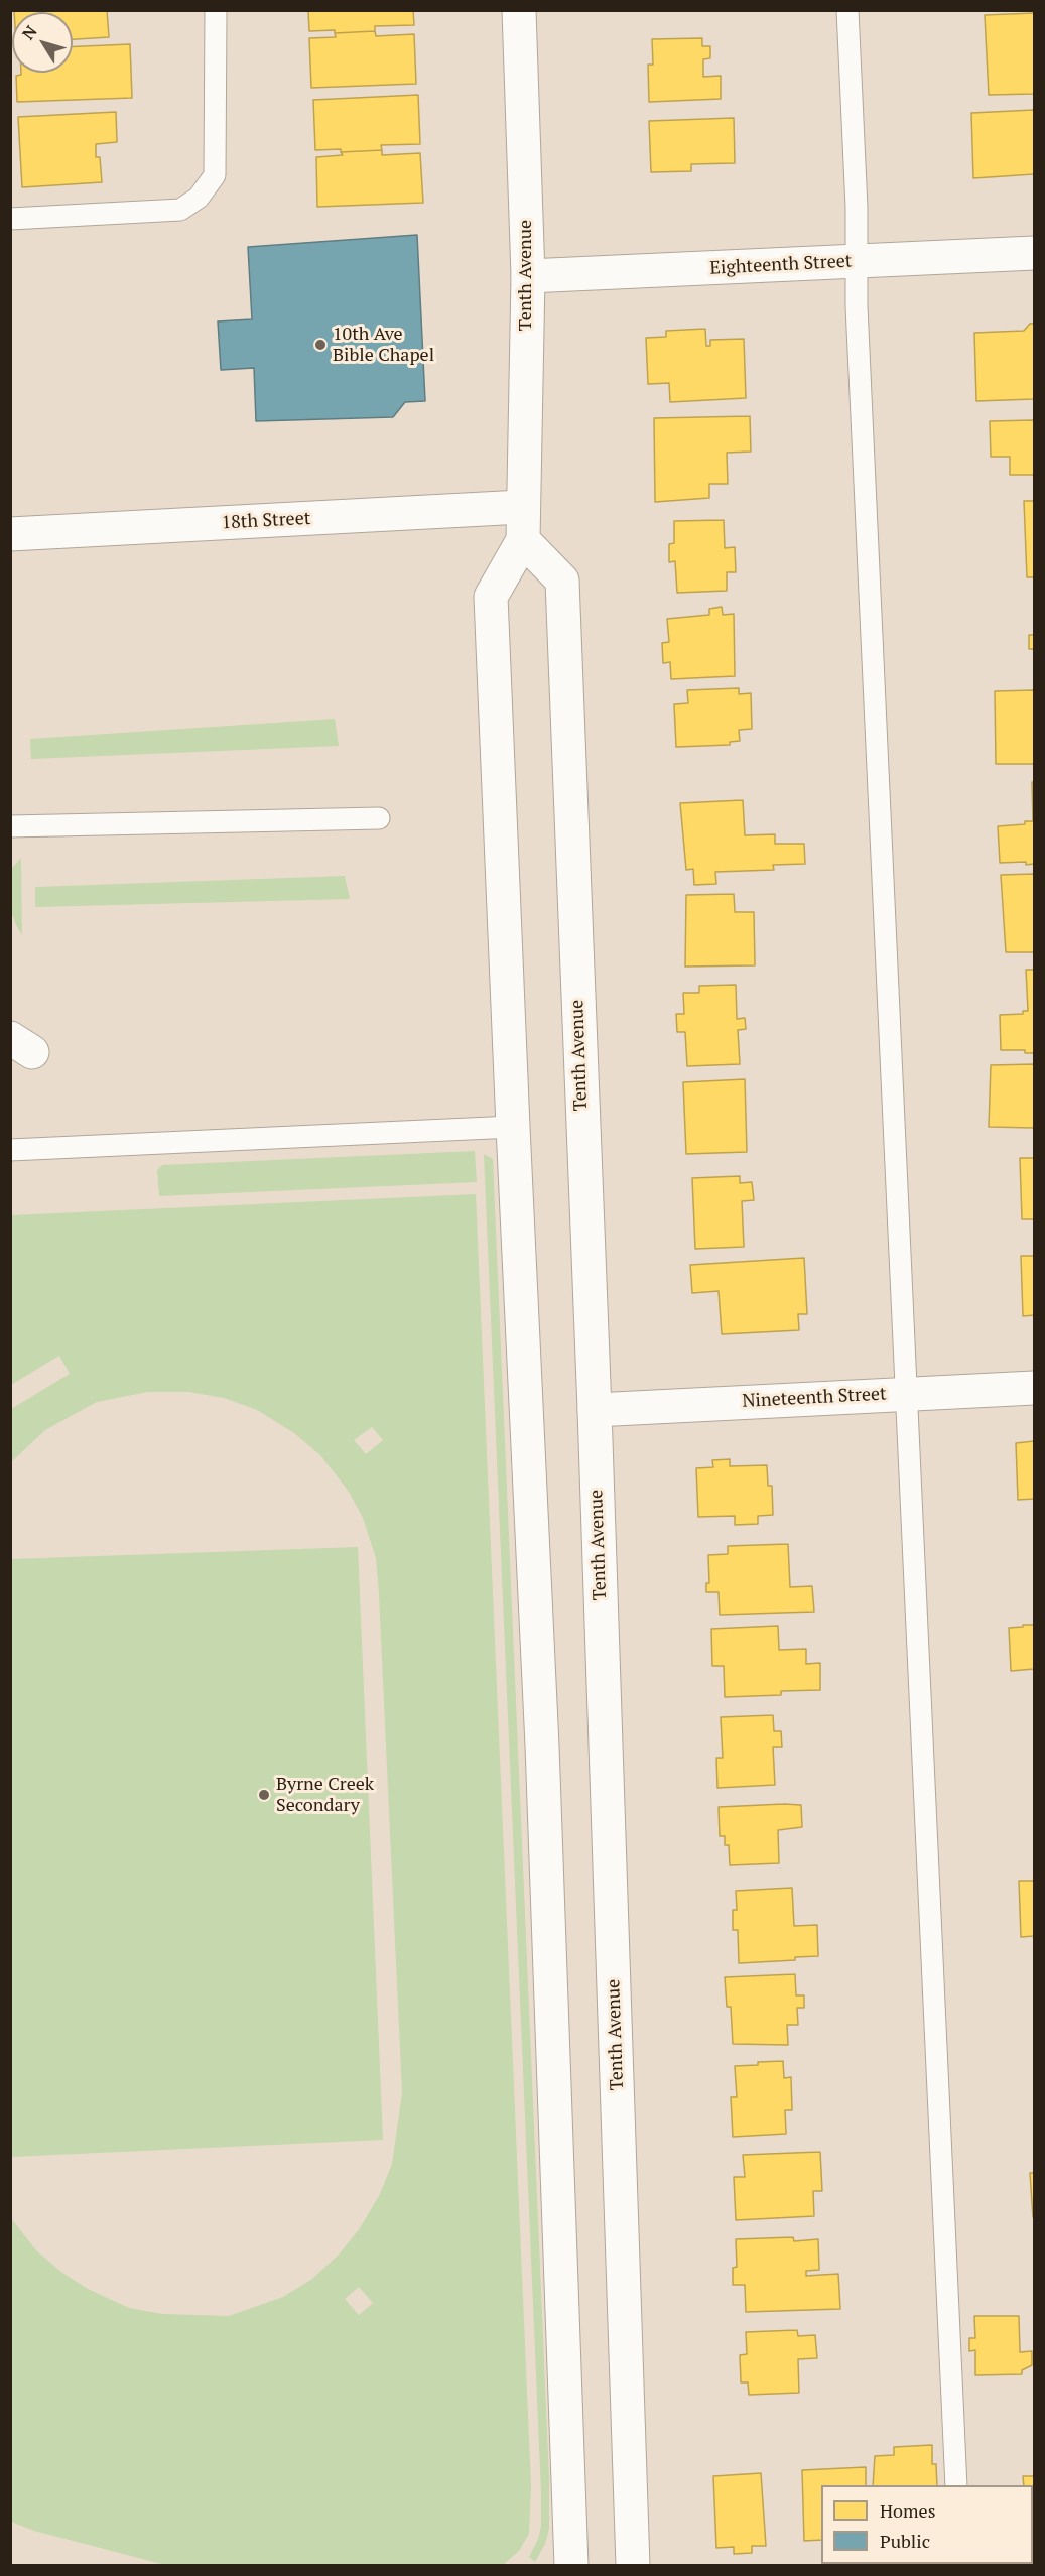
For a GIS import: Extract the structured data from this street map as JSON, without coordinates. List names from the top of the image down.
{
  "streets": {
    "main road": [
      "Eighteenth Street",
      "Tenth Avenue",
      "18th Street",
      "Nineteenth Street"
    ]
  },
  "crossings": [
    ["Eighteenth Street", "Tenth Avenue"],
    ["Tenth Avenue", "18th Street"],
    ["Tenth Avenue", "Nineteenth Street"]
  ],
  "places": ["10th Ave Bible Chapel", "Byrne Creek Secondary"],
  "legend": ["Homes", "Public"],
  "north": "top left"
}
